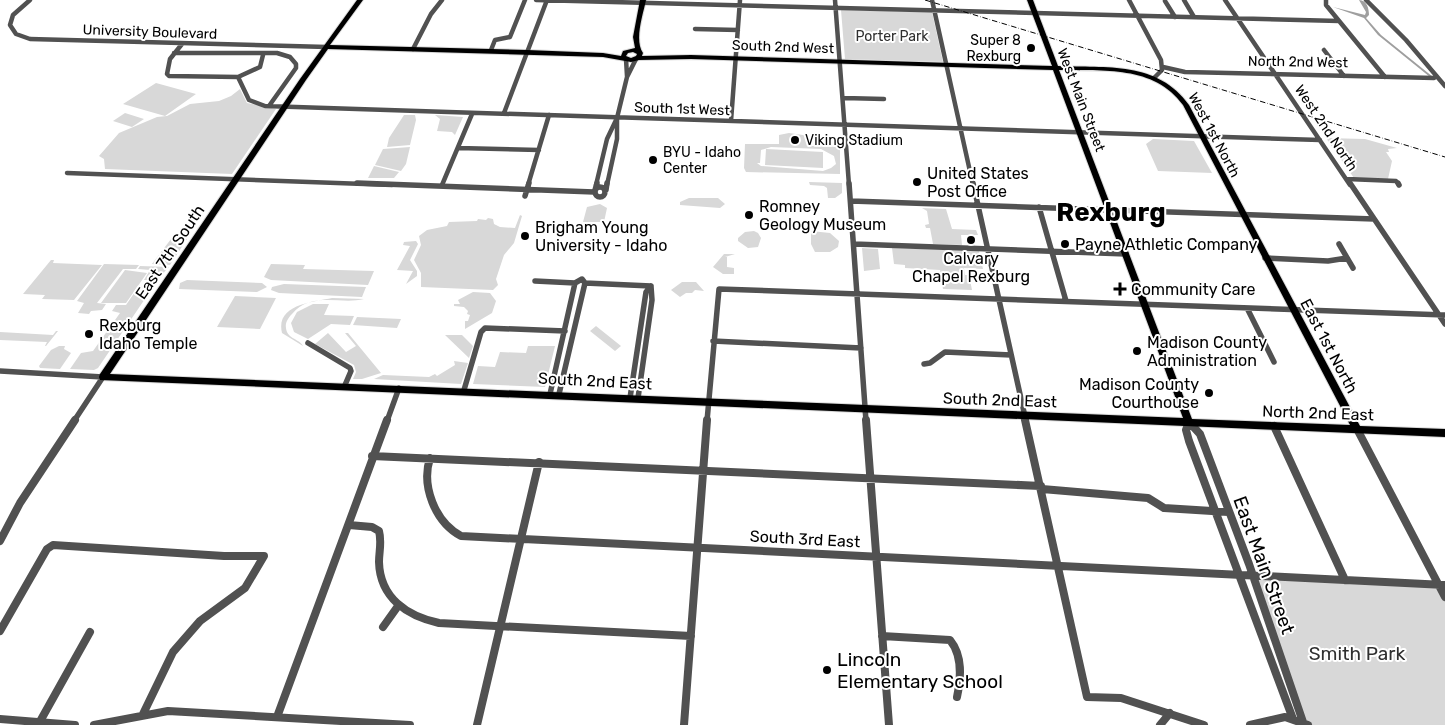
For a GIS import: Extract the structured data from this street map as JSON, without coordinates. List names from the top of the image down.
{
  "streets": {
    "main road": [
      "South 2nd West",
      "West Main Street",
      "West 1st North",
      "East 7th South",
      "East 1st North",
      "South 2nd East",
      "North 2nd East",
      "East Main Street"
    ],
    "street": [
      "University Boulevard",
      "North 2nd West",
      "South 1st West",
      "West 2nd North",
      "South 3rd East"
    ]
  },
  "crossings": [
    ["South 2nd West", "West Main Street"],
    ["South 2nd West", "West 1st North"],
    ["North 2nd West", "West 2nd North"],
    ["West Main Street", "South 1st West"],
    ["West Main Street", "West 1st North"],
    ["West Main Street", "East Main Street"],
    ["South 1st West", "West 2nd North"],
    ["South 1st West", "West 1st North"],
    ["South 1st West", "East 7th South"],
    ["West 1st North", "East 1st North"],
    ["East 7th South", "South 2nd East"],
    ["East 1st North", "North 2nd East"],
    ["East 1st North", "South 3rd East"],
    ["South 2nd East", "North 2nd East"],
    ["South 2nd East", "East Main Street"],
    ["North 2nd East", "East Main Street"],
    ["South 3rd East", "East Main Street"]
  ],
  "districts": ["Rexburg"],
  "parks": ["Porter Park", "Smith Park"],
  "places": {
    "other": [
      "Super 8 Rexburg",
      "Viking Stadium",
      "BYU - Idaho Center",
      "United States Post Office",
      "Romney Geology Museum",
      "Brigham Young University - Idaho",
      "Calvary Chapel Rexburg",
      "Payne Athletic Company",
      "Rexburg Idaho Temple",
      "Madison County Administration",
      "Madison County Courthouse",
      "Lincoln Elementary School"
    ],
    "health": ["Community Care"]
  }
}
